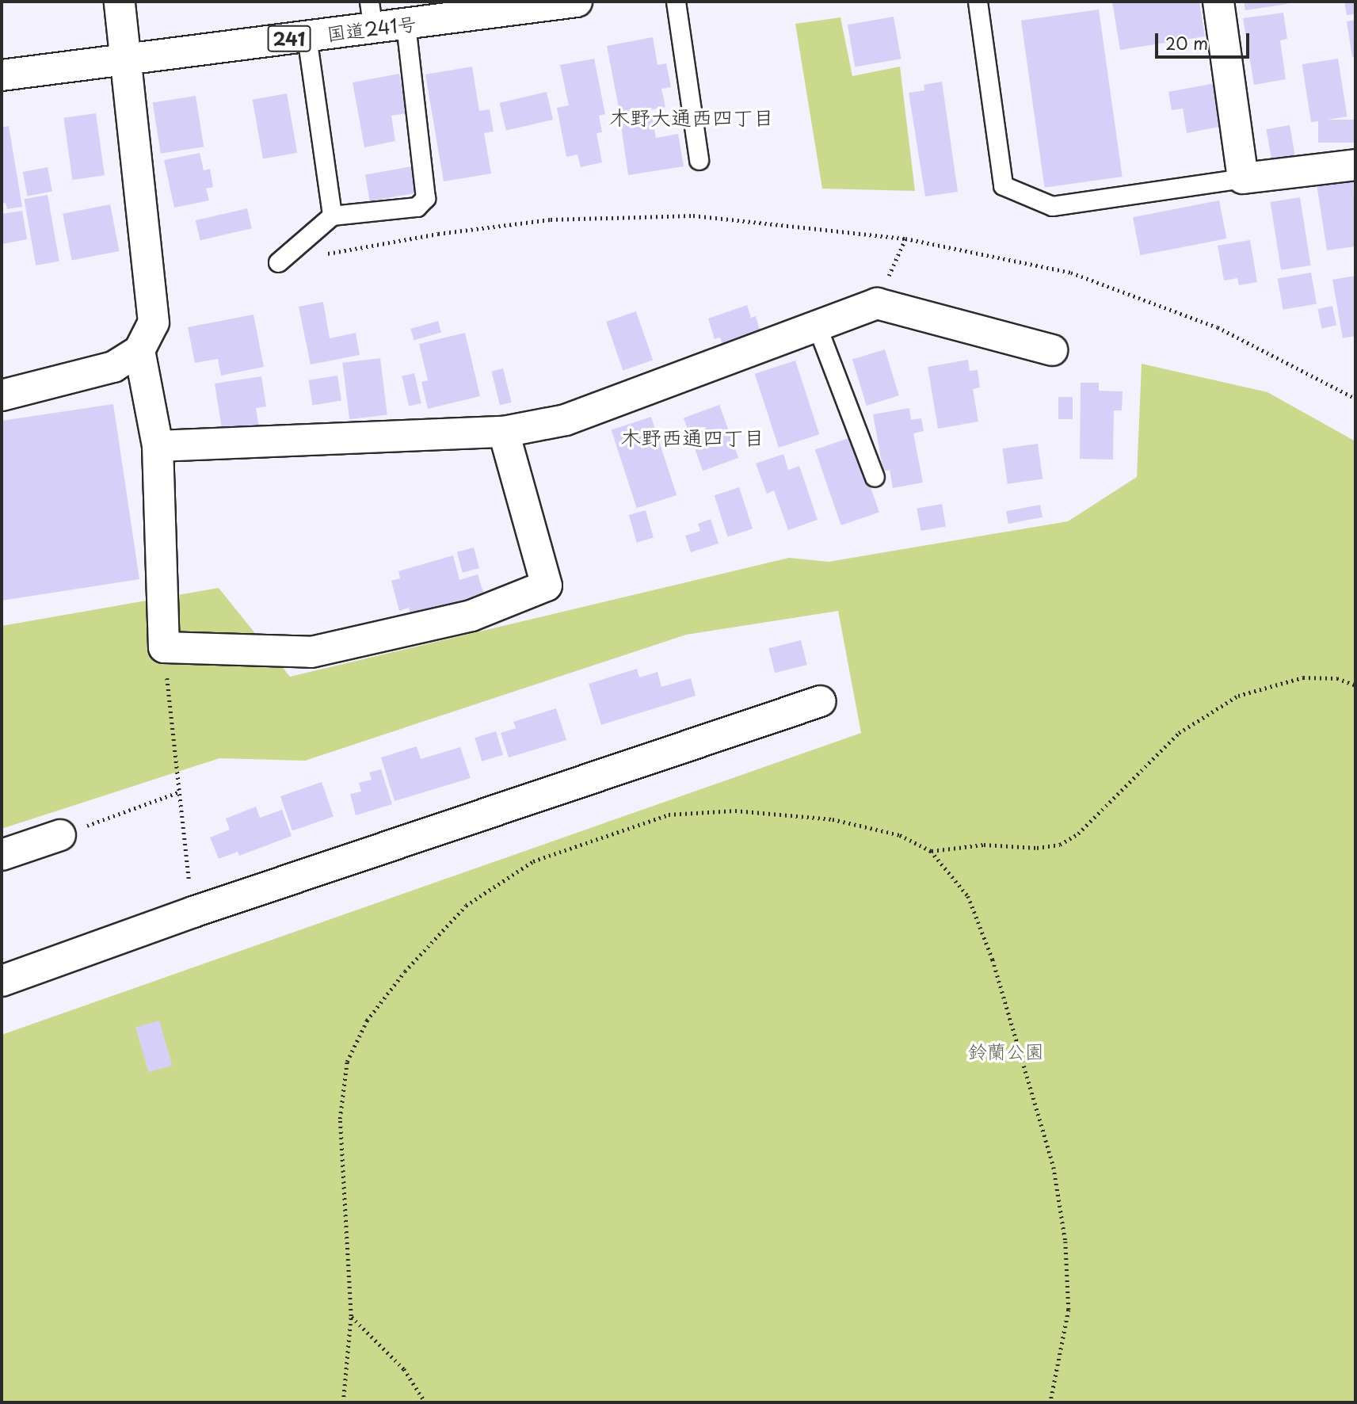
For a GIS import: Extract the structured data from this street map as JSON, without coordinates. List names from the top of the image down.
{
  "streets": {
    "main road": ["国道241号", "241"]
  },
  "districts": ["木野大通西四丁目", "木野西通四丁目"],
  "parks": ["鈴蘭公園"],
  "scale_bar": "20 m"
}
